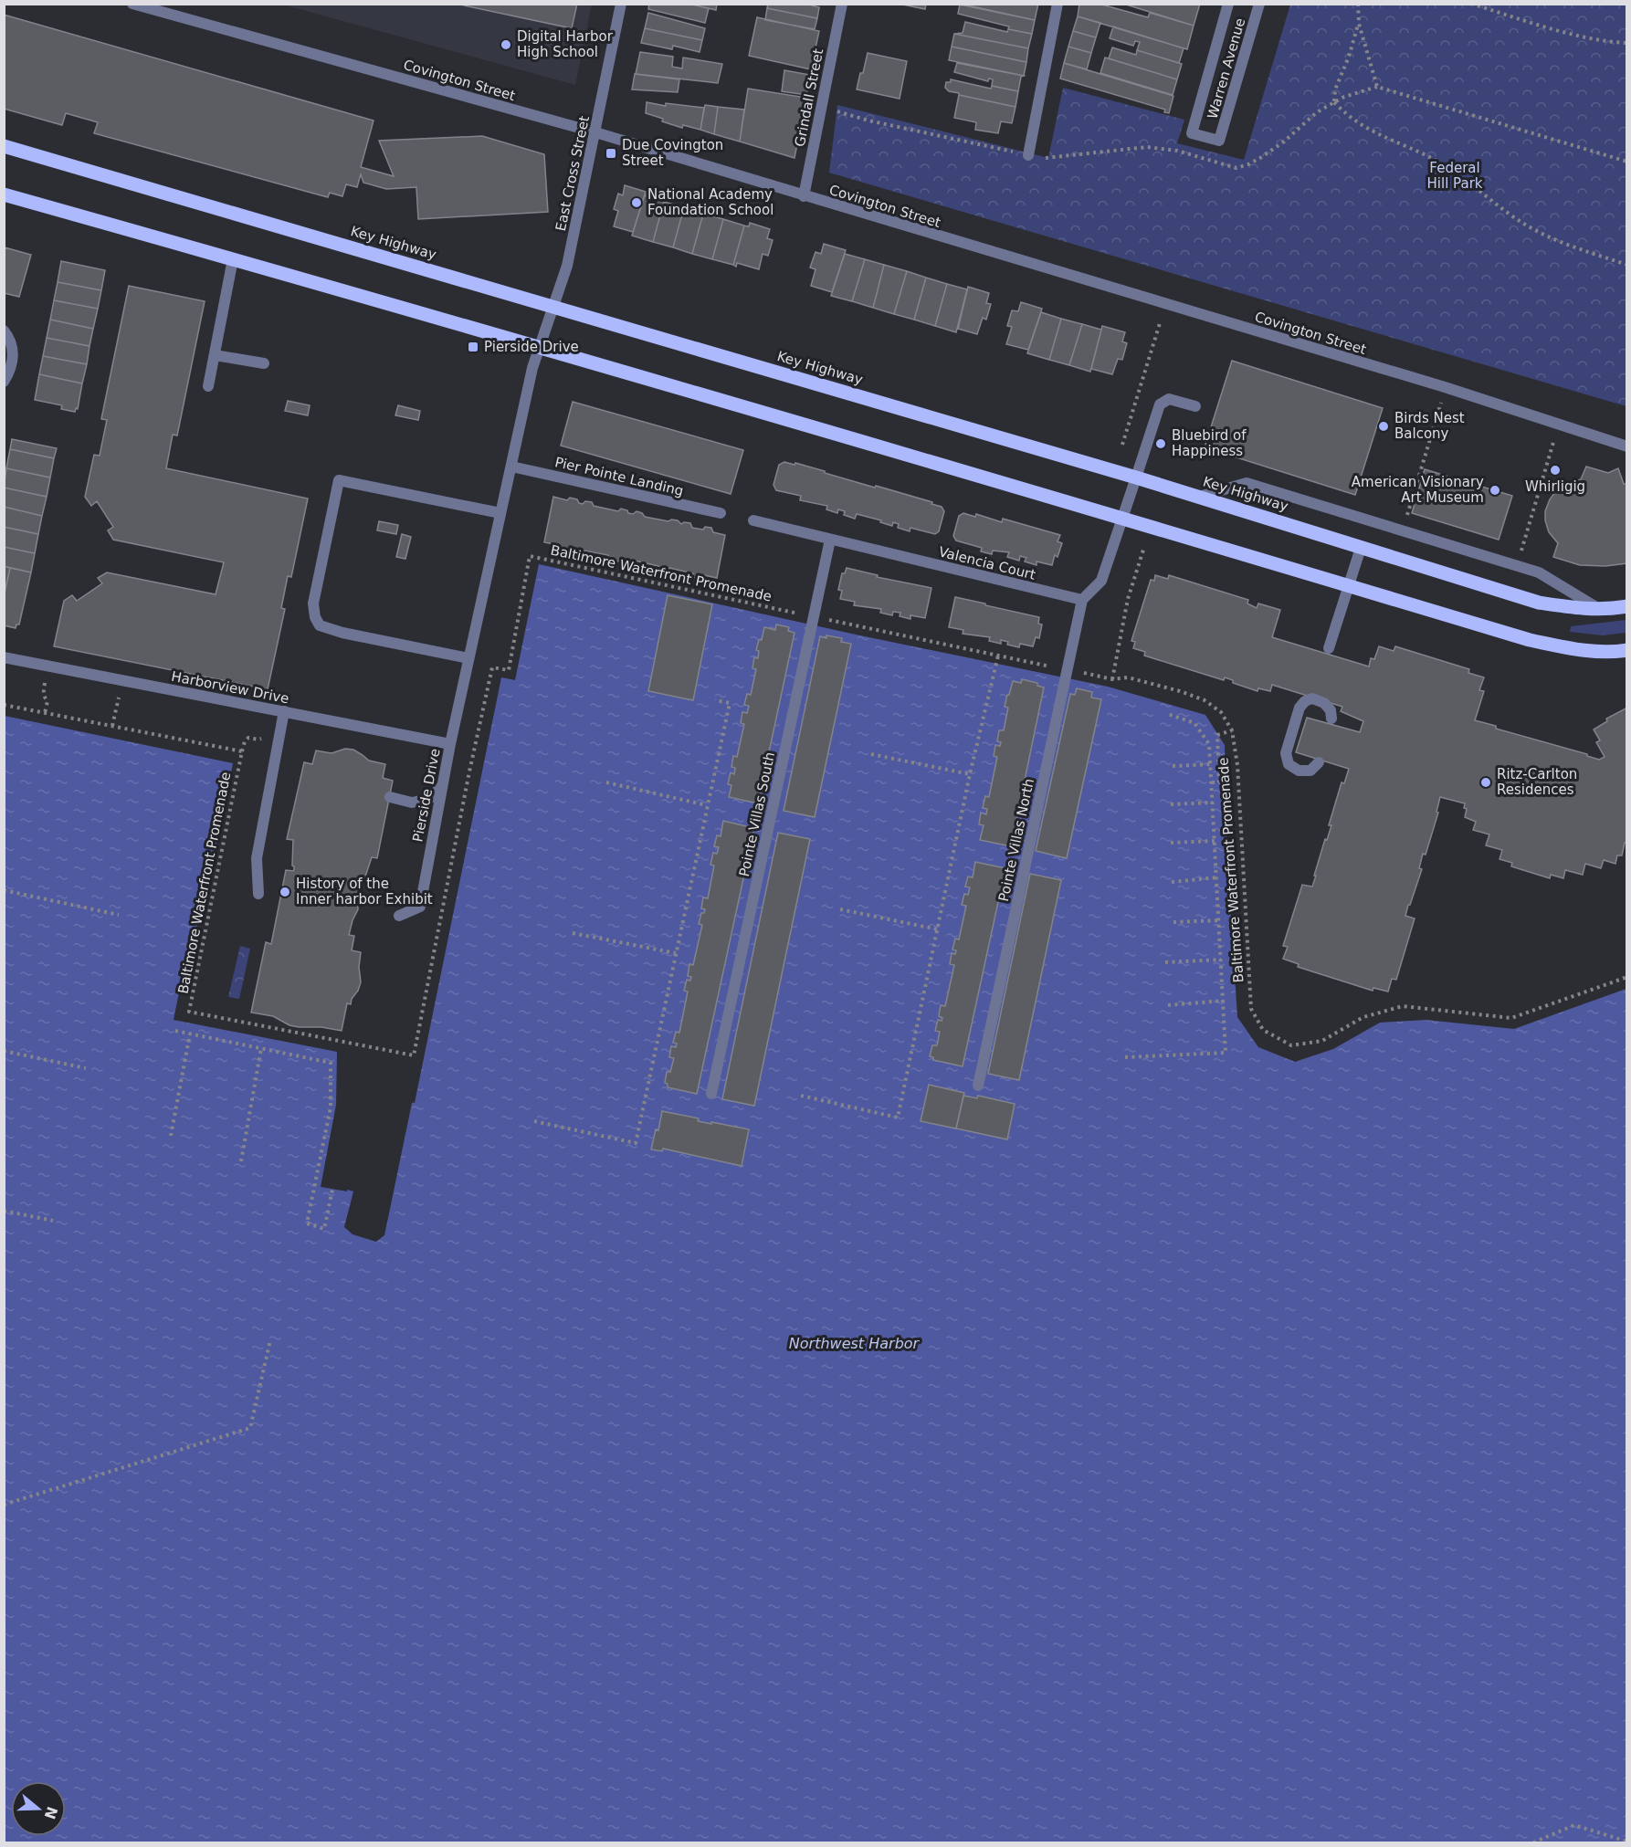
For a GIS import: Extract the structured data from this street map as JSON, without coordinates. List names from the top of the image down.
{
  "streets": {
    "main road": ["Key Highway"],
    "street": [
      "Warren Avenue",
      "Covington Street",
      "Grindall Street",
      "East Cross Street",
      "Pier Pointe Landing",
      "Valencia Court",
      "Harborview Drive",
      "Pierside Drive",
      "Pointe Villas South",
      "Pointe Villas North"
    ],
    "path": ["Baltimore Waterfront Promenade"]
  },
  "crossings": [
    ["Covington Street", "Grindall Street"],
    ["Covington Street", "East Cross Street"],
    ["East Cross Street", "Key Highway"],
    ["East Cross Street", "Pierside Drive"],
    ["Pier Pointe Landing", "Pierside Drive"],
    ["Valencia Court", "Pointe Villas South"],
    ["Valencia Court", "Pointe Villas North"],
    ["Baltimore Waterfront Promenade", "Pointe Villas South"],
    ["Baltimore Waterfront Promenade", "Pointe Villas North"],
    ["Harborview Drive", "Pierside Drive"]
  ],
  "water": ["Northwest Harbor"],
  "parks": ["Federal Hill Park"],
  "places": {
    "other": [
      "Digital Harbor High School",
      "National Academy Foundation School",
      "Birds Nest Balcony",
      "Bluebird of Happiness",
      "Whirligig",
      "American Visionary Art Museum",
      "Ritz-Carlton Residences",
      "History of the Inner harbor Exhibit"
    ],
    "transit": ["Due Covington Street", "Pierside Drive"]
  },
  "north": "right"
}
